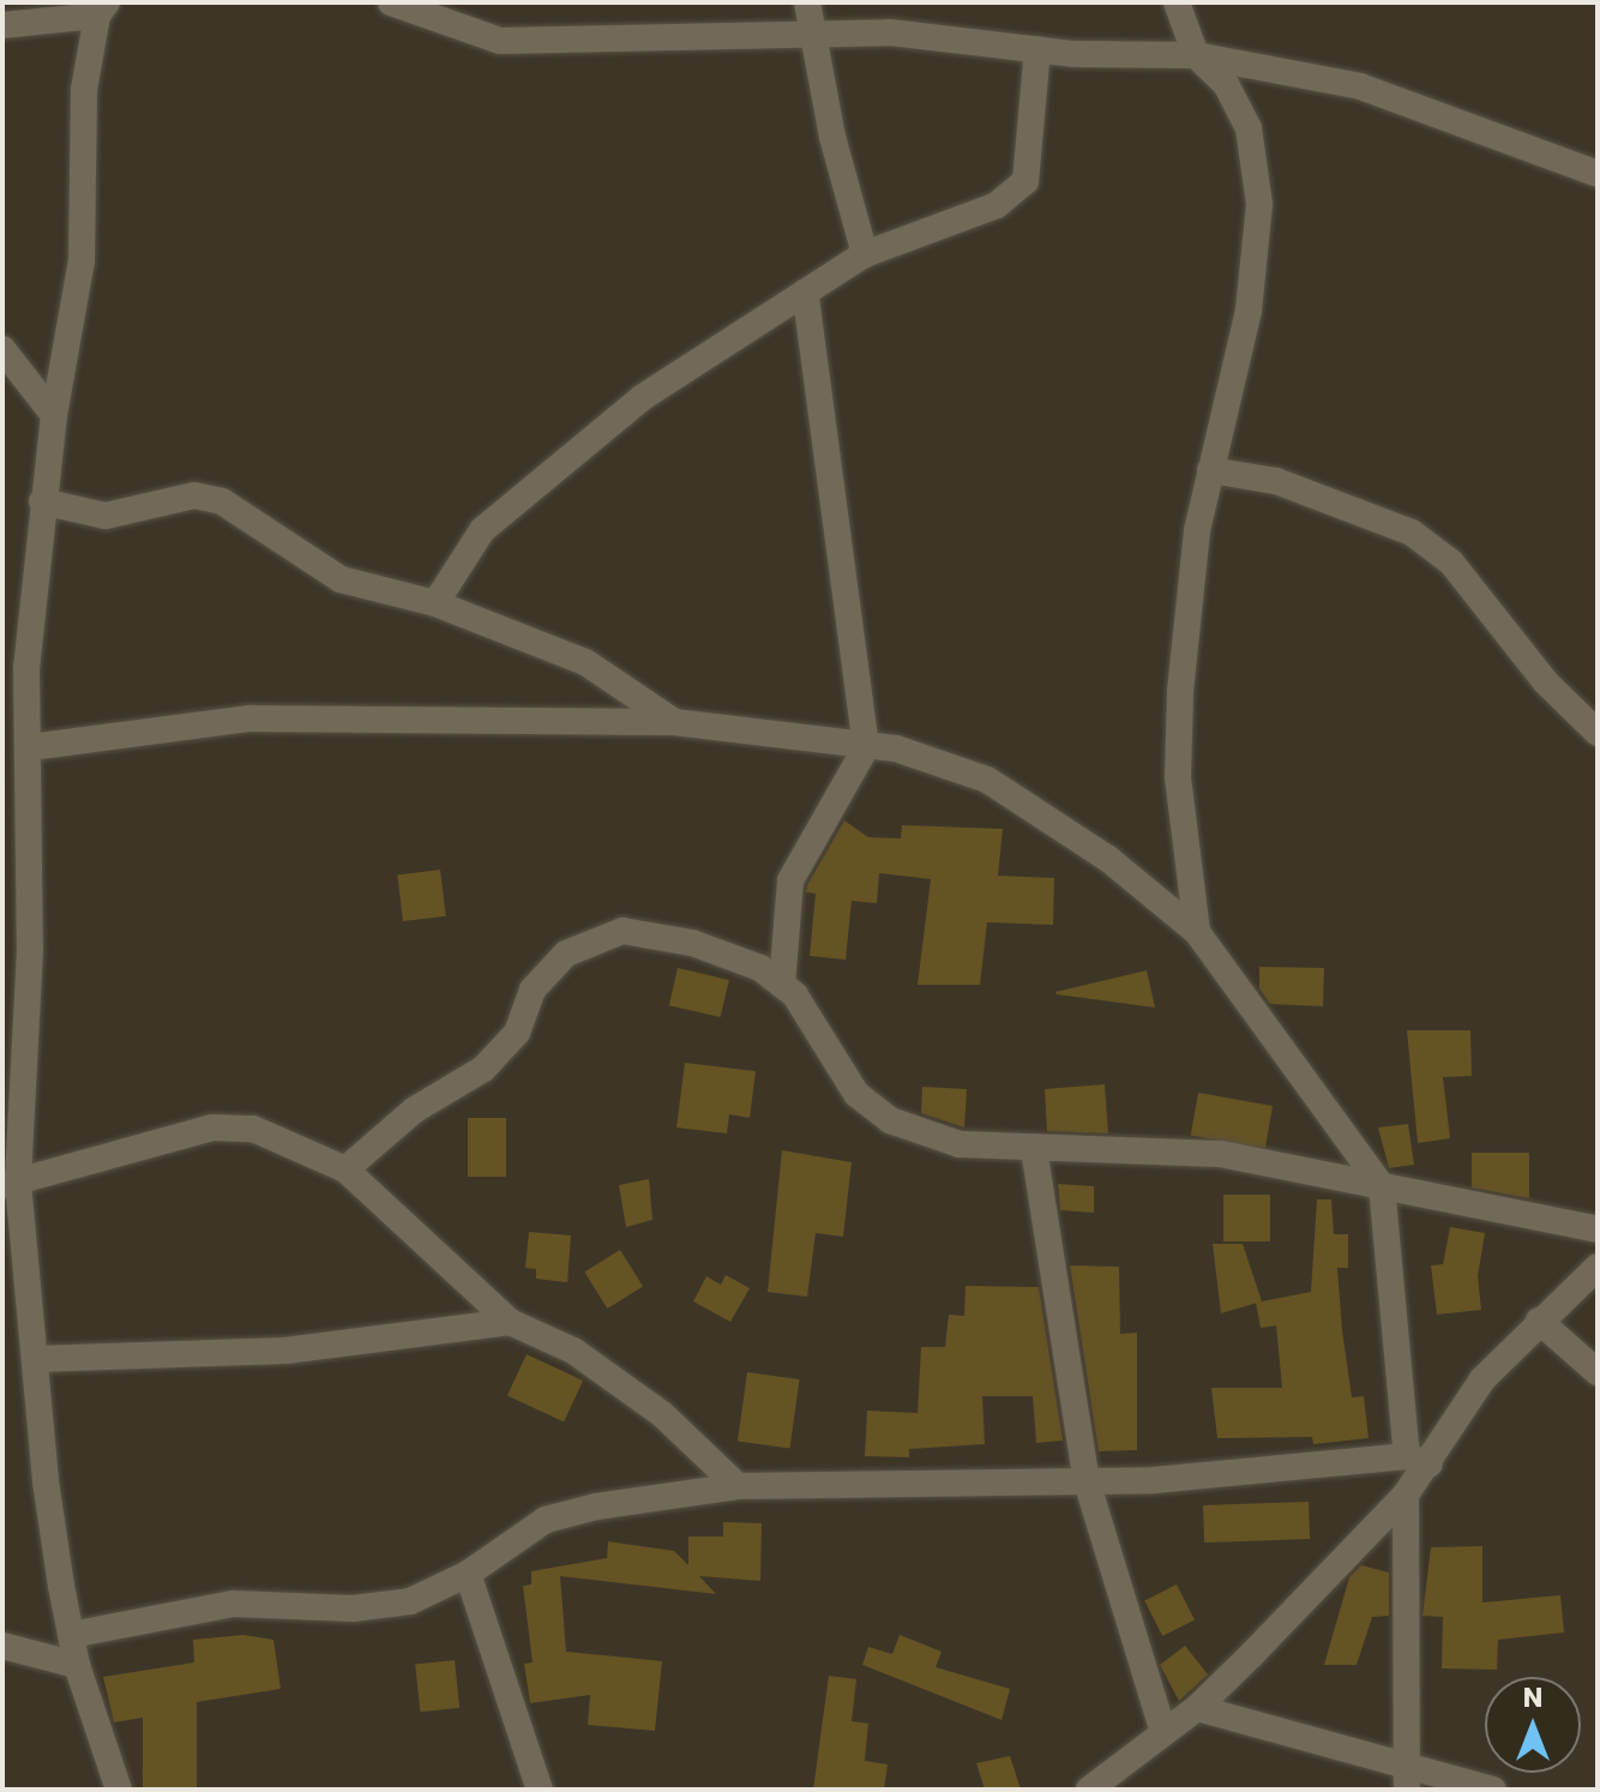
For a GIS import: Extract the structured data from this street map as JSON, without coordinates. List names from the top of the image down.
{
  "north": "top"
}
